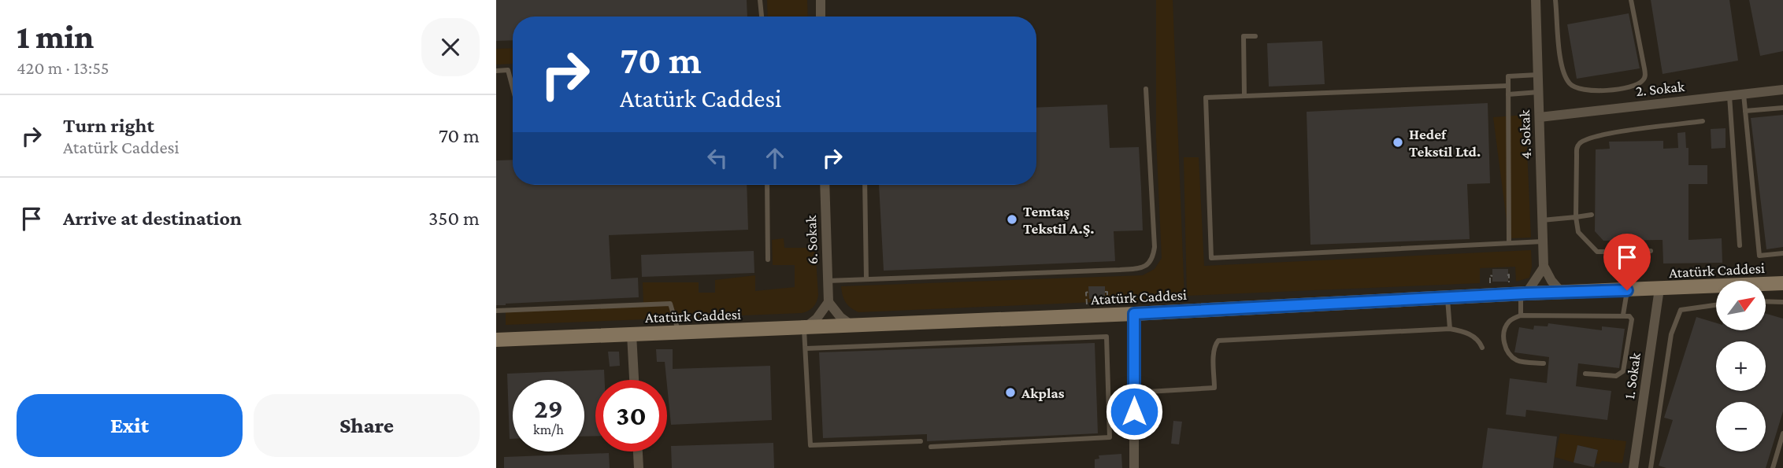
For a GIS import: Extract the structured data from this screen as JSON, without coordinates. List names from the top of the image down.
{
  "streets": {
    "street": [
      "2. Sokak",
      "4. Sokak",
      "6. Sokak",
      "Atatürk Caddesi",
      "1. Sokak"
    ]
  },
  "crossings": [
    ["2. Sokak", "4. Sokak"],
    ["Atatürk Caddesi", "1. Sokak"]
  ],
  "places": ["Hedef Tekstil Ltd.", "Temtaş Tekstil A.Ş.", "Akplas"],
  "north": "top right",
  "page": {
    "heading": ["1 min", "420 m · 13:55"],
    "turn": ["70 m", "Atatürk Caddesi"],
    "list": [
      {
        "name": "Turn right",
        "note": "Atatürk Caddesi",
        "value": "70 m"
      },
      {
        "name": "Arrive at destination",
        "value": "350 m"
      }
    ],
    "map_buttons": ["+", "−"],
    "speed": "29 km/h",
    "limit": "30",
    "buttons": ["Exit", "Share"]
  }
}
